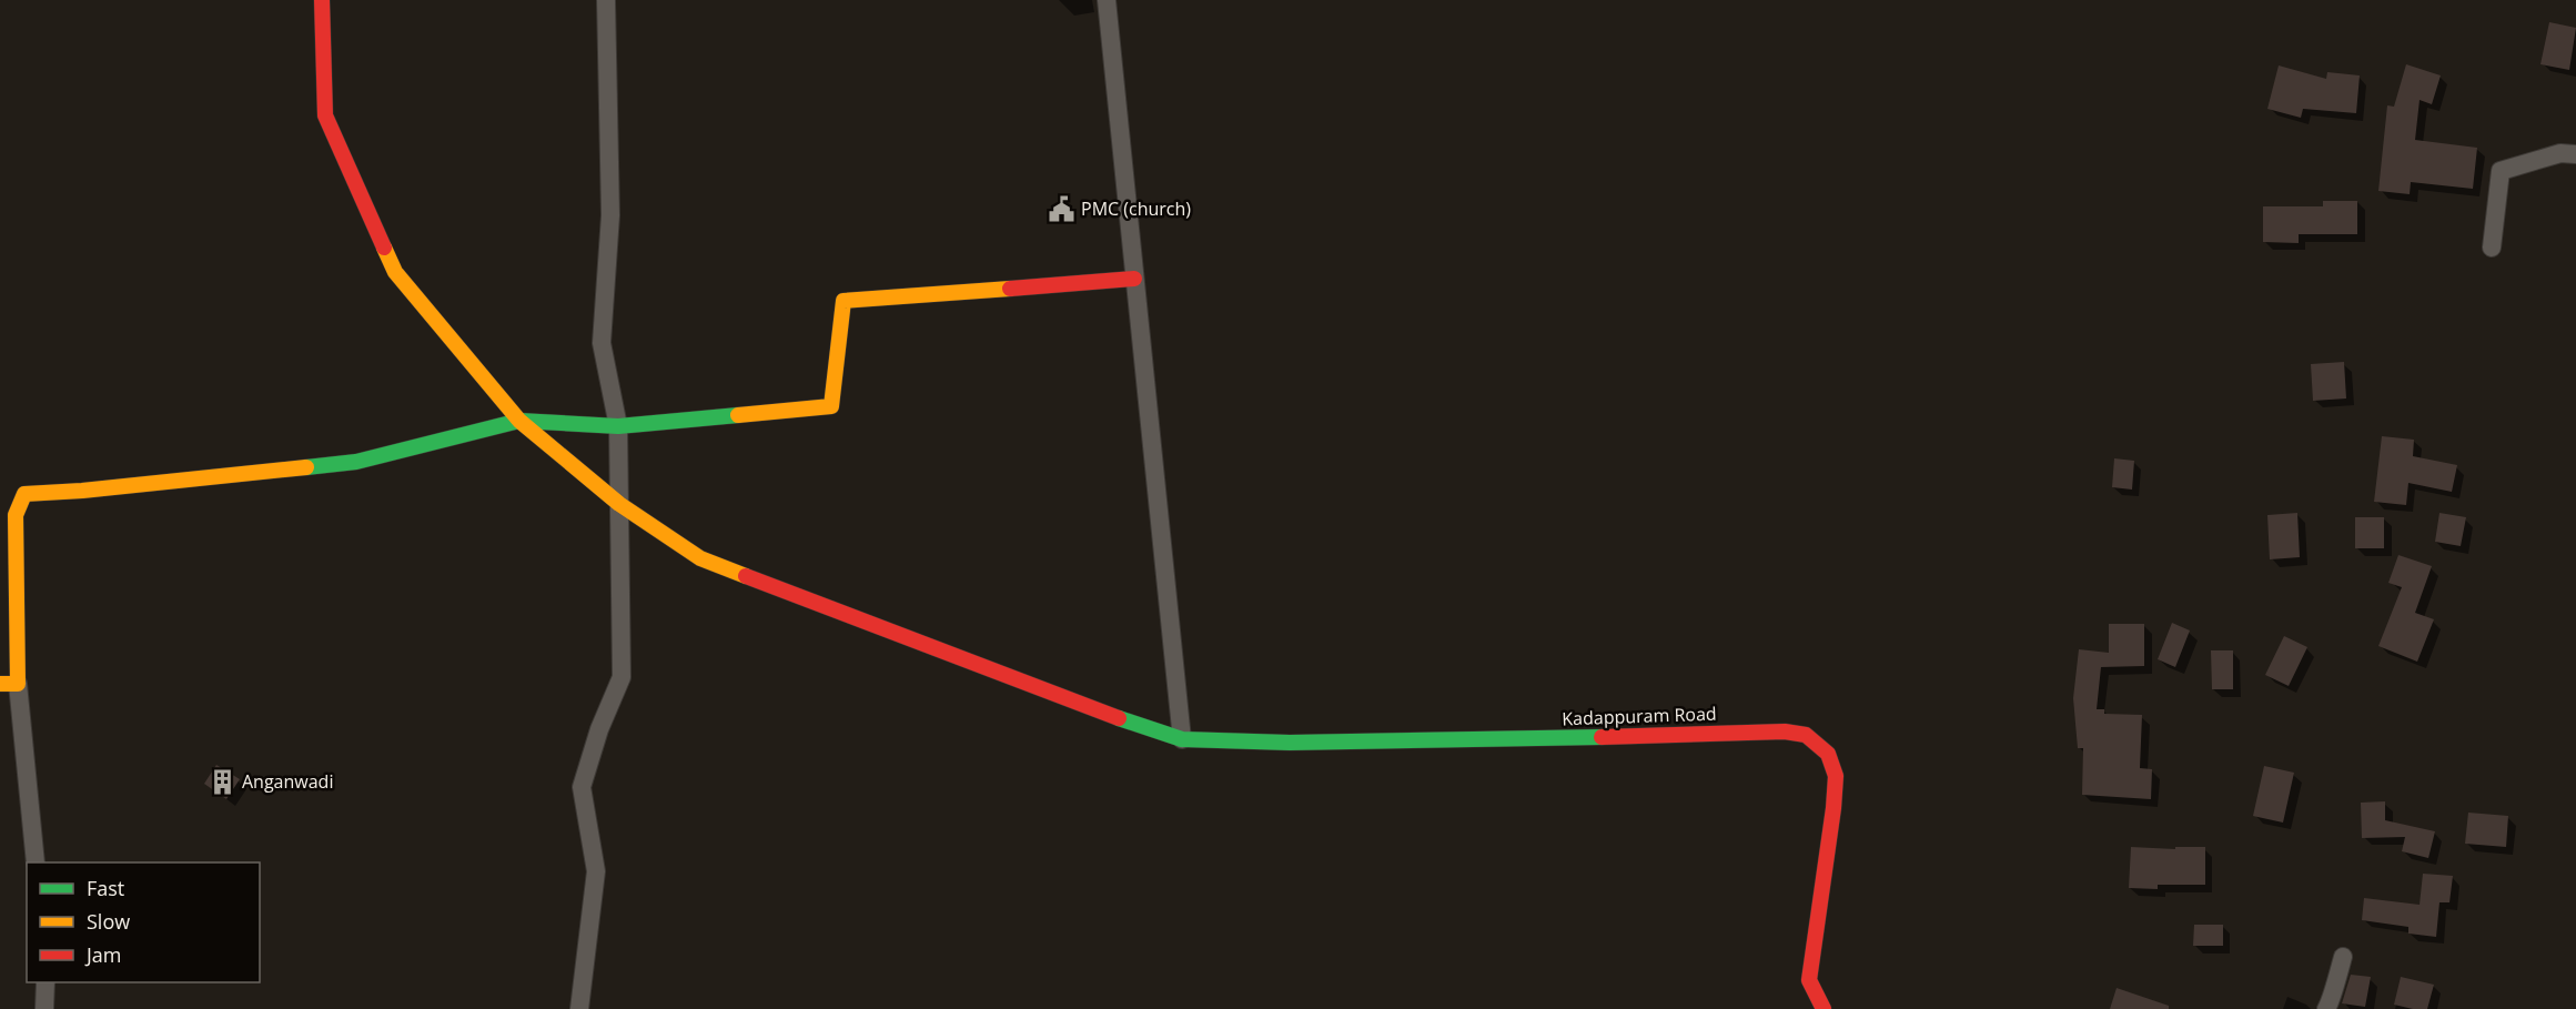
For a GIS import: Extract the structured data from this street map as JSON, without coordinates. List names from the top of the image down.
{
  "streets": {
    "main road": ["Kadappuram Road"]
  },
  "places": {
    "public building": ["PMC (church)"],
    "building": ["Anganwadi"]
  },
  "legend": ["Fast", "Slow", "Jam"]
}
